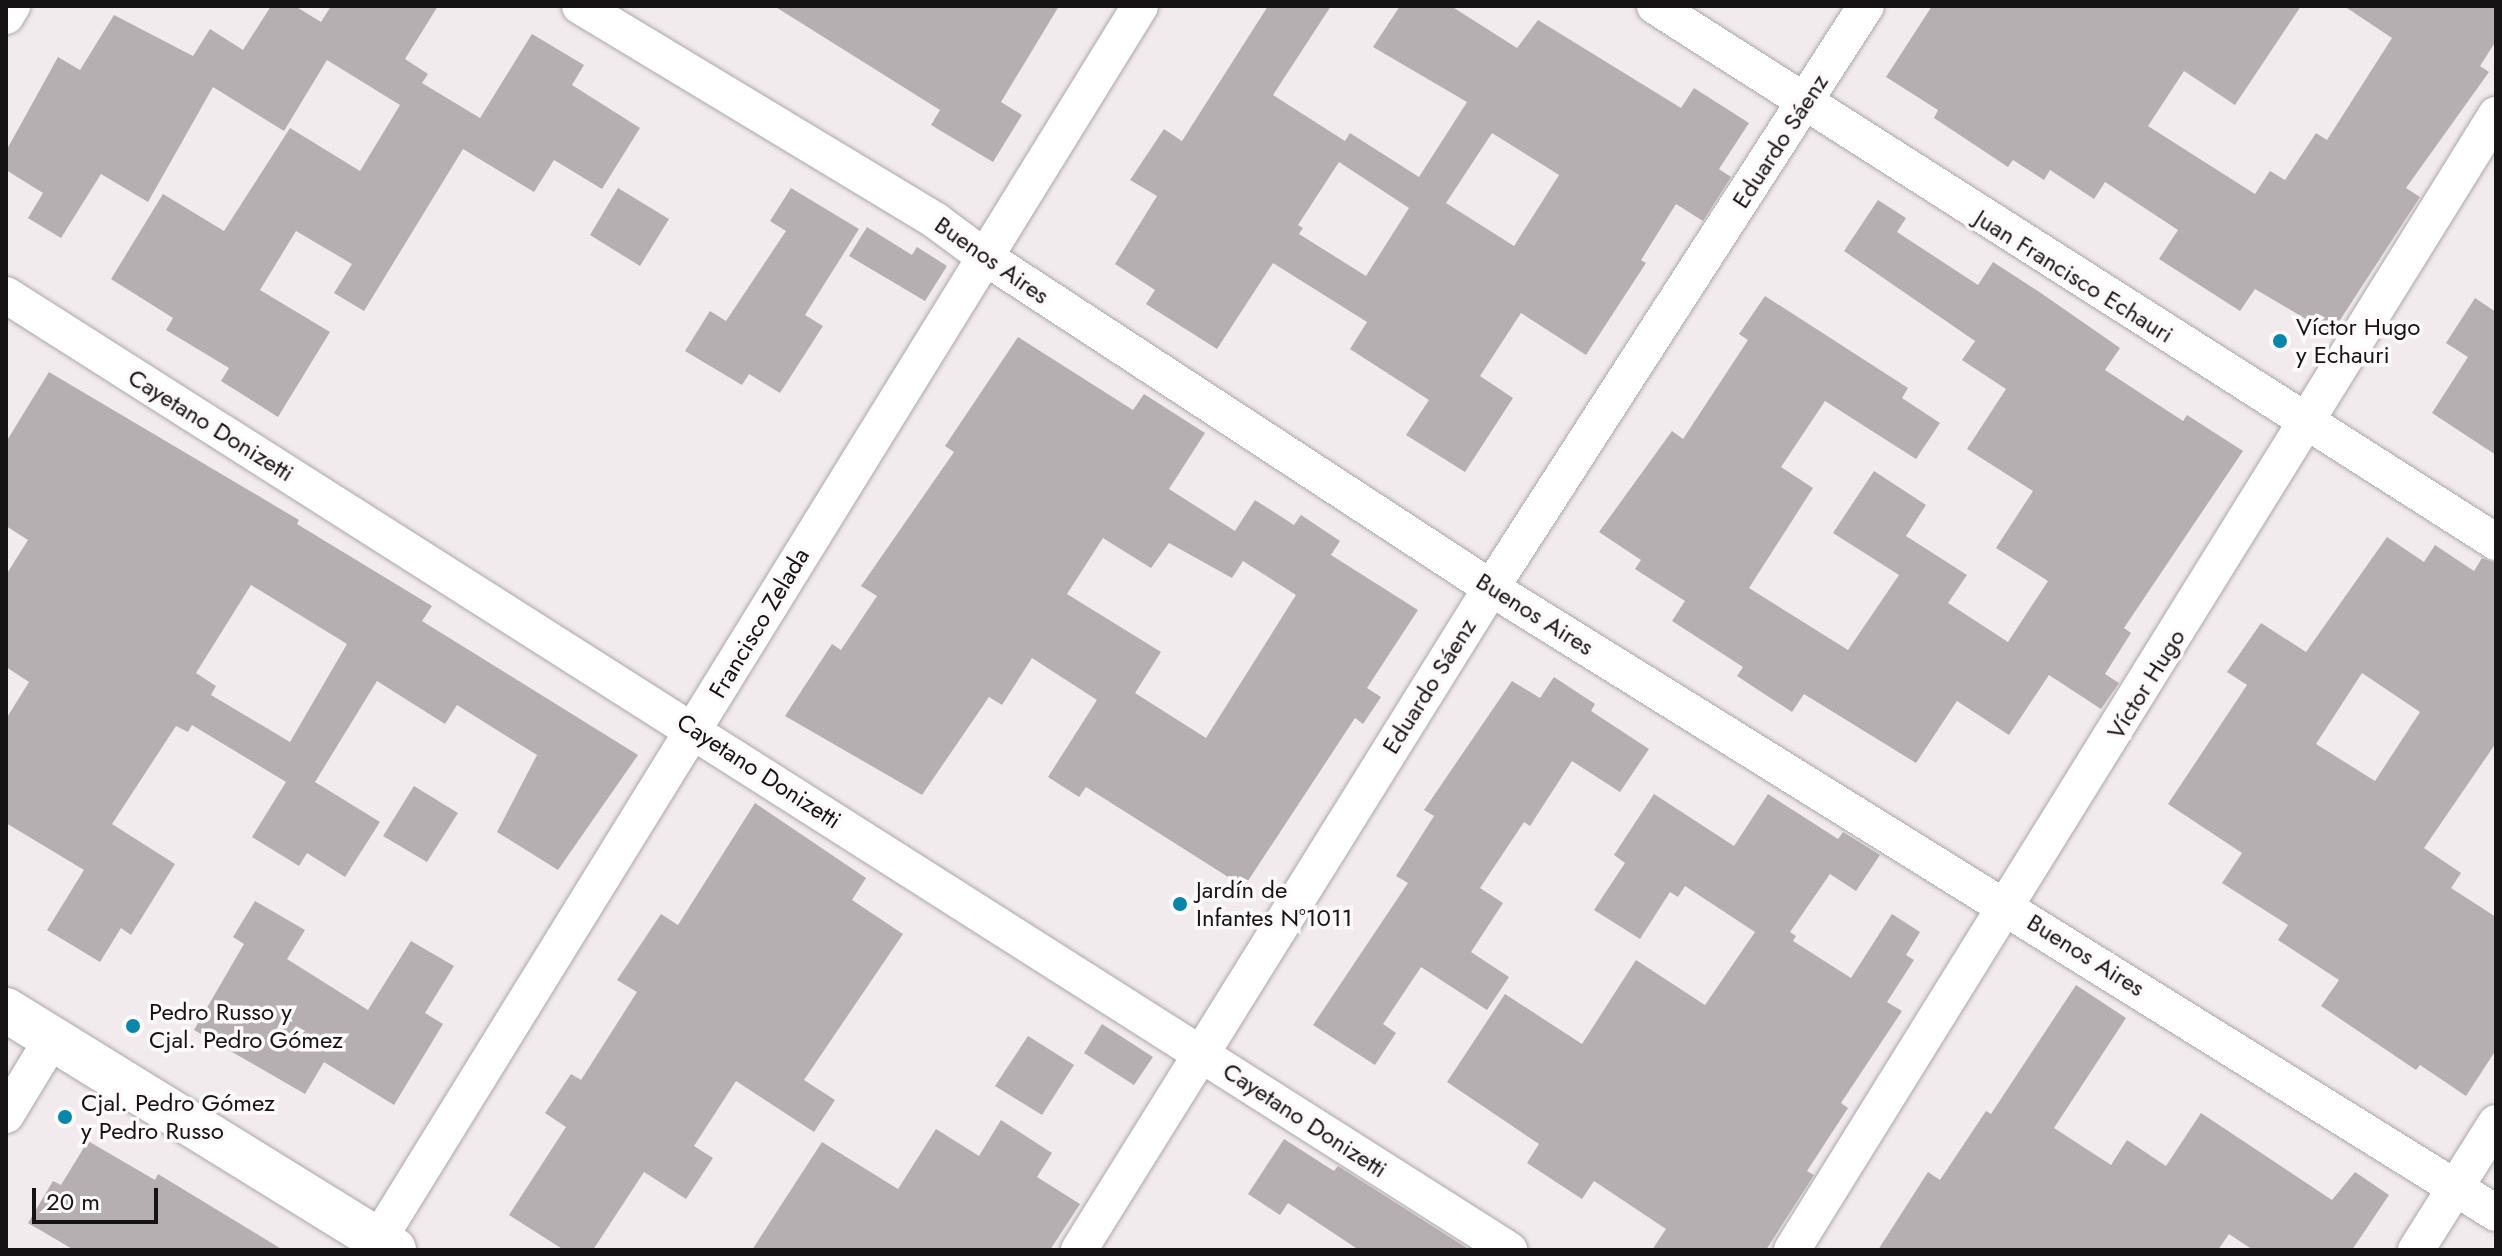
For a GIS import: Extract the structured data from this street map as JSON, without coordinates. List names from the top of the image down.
{
  "streets": {
    "street": [
      "Eduardo Sáenz",
      "Buenos Aires",
      "Juan Francisco Echauri",
      "Cayetano Donizetti",
      "Francisco Zelada",
      "Víctor Hugo"
    ]
  },
  "crossings": [
    ["Eduardo Sáenz", "Buenos Aires"],
    ["Eduardo Sáenz", "Juan Francisco Echauri"],
    ["Eduardo Sáenz", "Cayetano Donizetti"],
    ["Buenos Aires", "Francisco Zelada"],
    ["Buenos Aires", "Víctor Hugo"],
    ["Juan Francisco Echauri", "Víctor Hugo"],
    ["Cayetano Donizetti", "Francisco Zelada"]
  ],
  "places": [
    "Víctor Hugo y Echauri",
    "Jardín de Infantes Nº1011",
    "Pedro Russo y Cjal. Pedro Gómez",
    "Cjal. Pedro Gómez y Pedro Russo"
  ],
  "scale_bar": "20 m"
}
